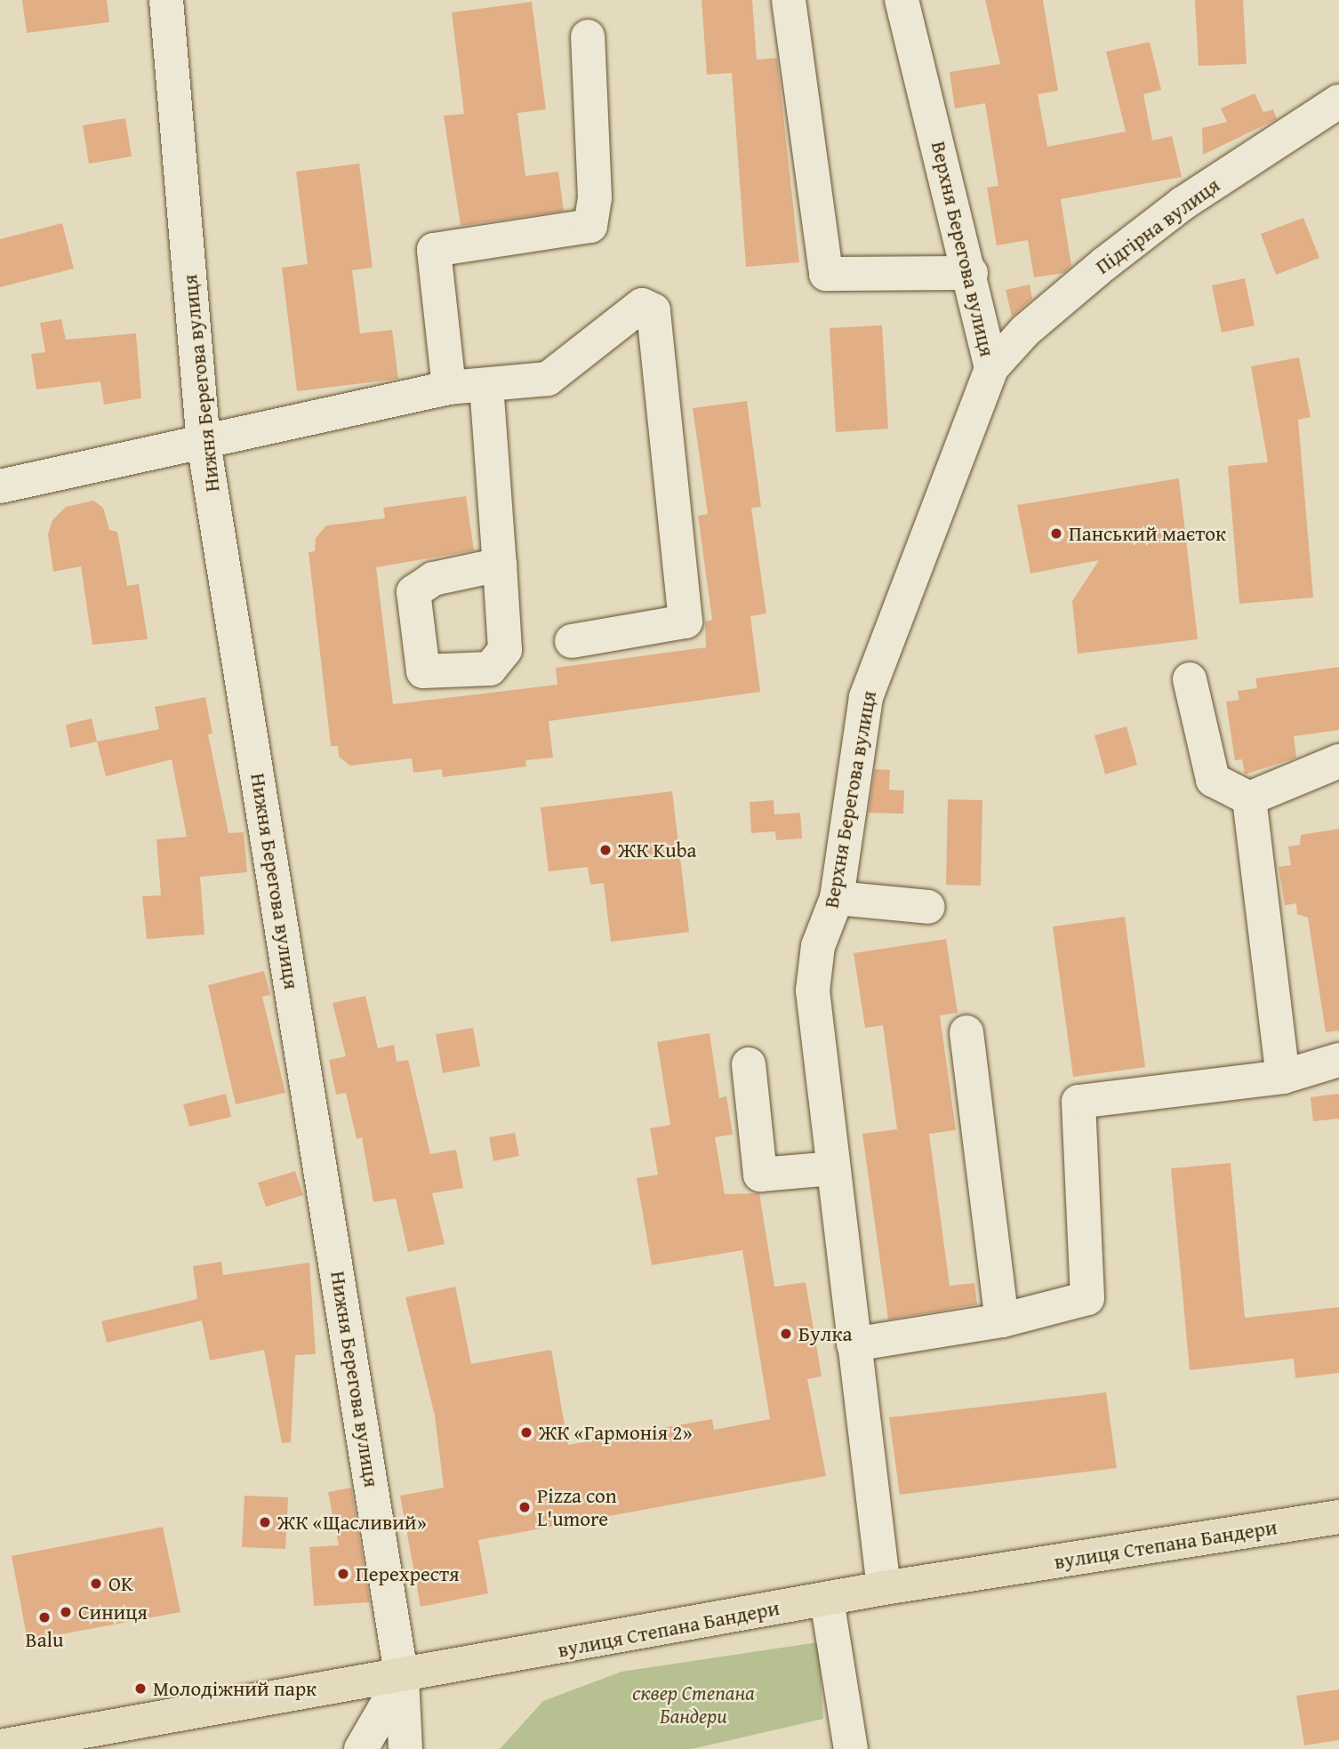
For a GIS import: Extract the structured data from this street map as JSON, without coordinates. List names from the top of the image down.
{
  "streets": {
    "main road": ["вулиця Степана Бандери"],
    "street": ["Підгірна вулиця", "Верхня Берегова вулиця", "Нижня Берегова вулиця"]
  },
  "crossings": [
    ["Підгірна вулиця", "Верхня Берегова вулиця"],
    ["Верхня Берегова вулиця", "вулиця Степана Бандери"],
    ["Нижня Берегова вулиця", "вулиця Степана Бандери"]
  ],
  "parks": ["сквер Степана Бандери"],
  "places": [
    "Панський маєток",
    "ЖК Kuba",
    "Булка",
    "ЖК «Гармонія 2»",
    "Pizza con L'umore",
    "ЖК «Щасливий»",
    "Перехрестя",
    "OK",
    "Синиця",
    "Balu",
    "Молодіжний парк"
  ]
}
